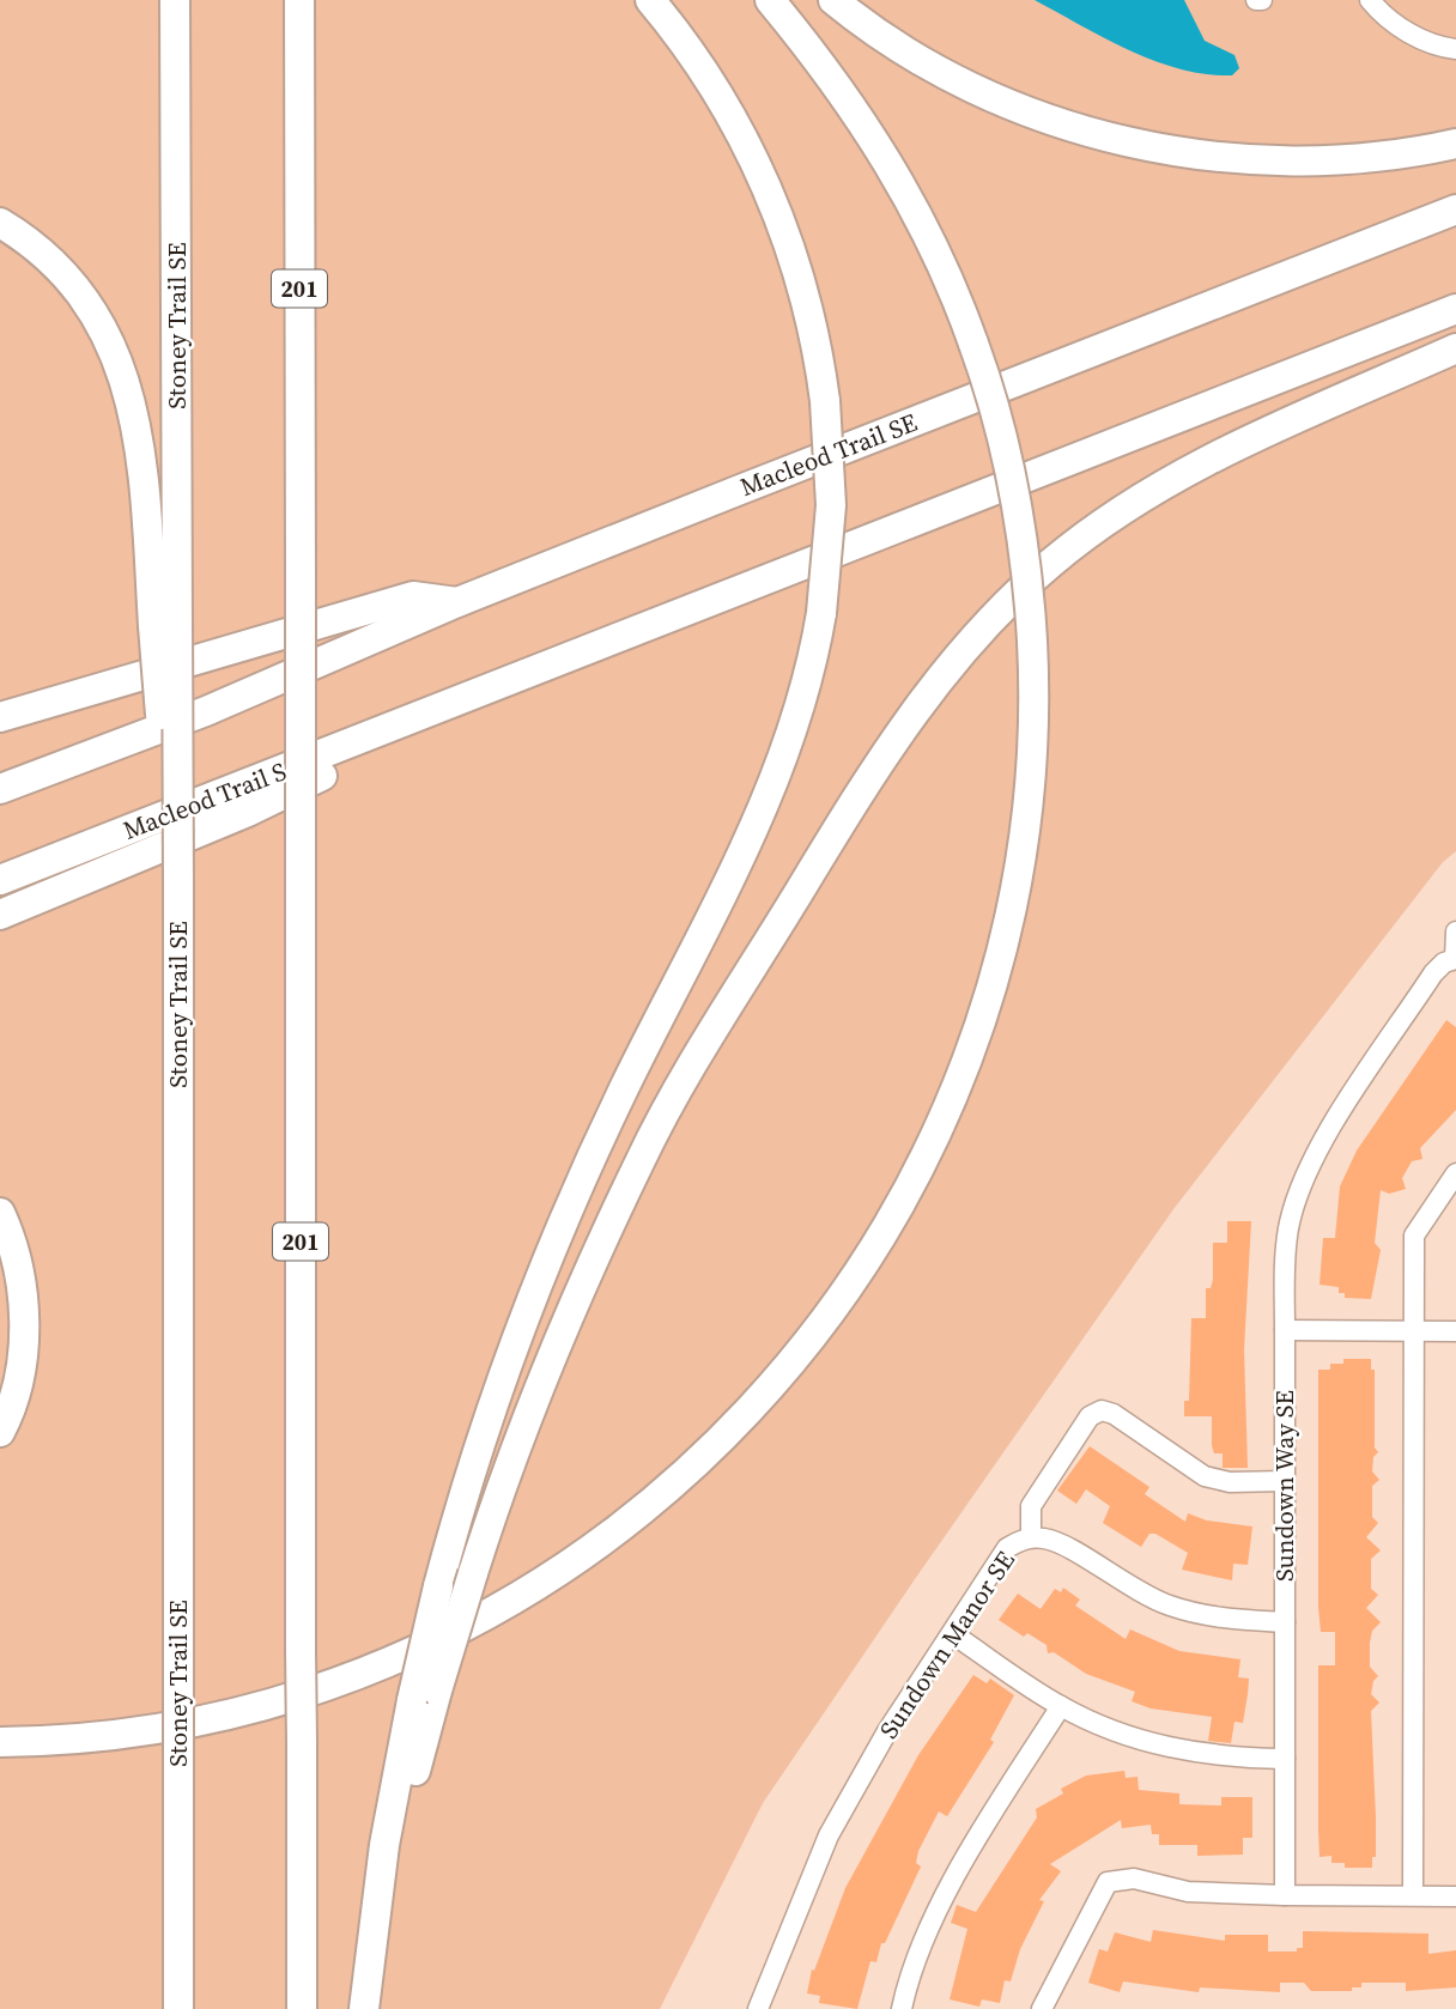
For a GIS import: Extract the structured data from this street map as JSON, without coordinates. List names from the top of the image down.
{
  "streets": {
    "highway": [
      "201",
      "Stoney Trail SE",
      "Macleod Trail SE",
      "Macleod Trail S"
    ],
    "street": ["Sundown Way SE", "Sundown Manor SE"]
  },
  "crossings": [
    ["Sundown Way SE", "Sundown Manor SE"]
  ]
}
